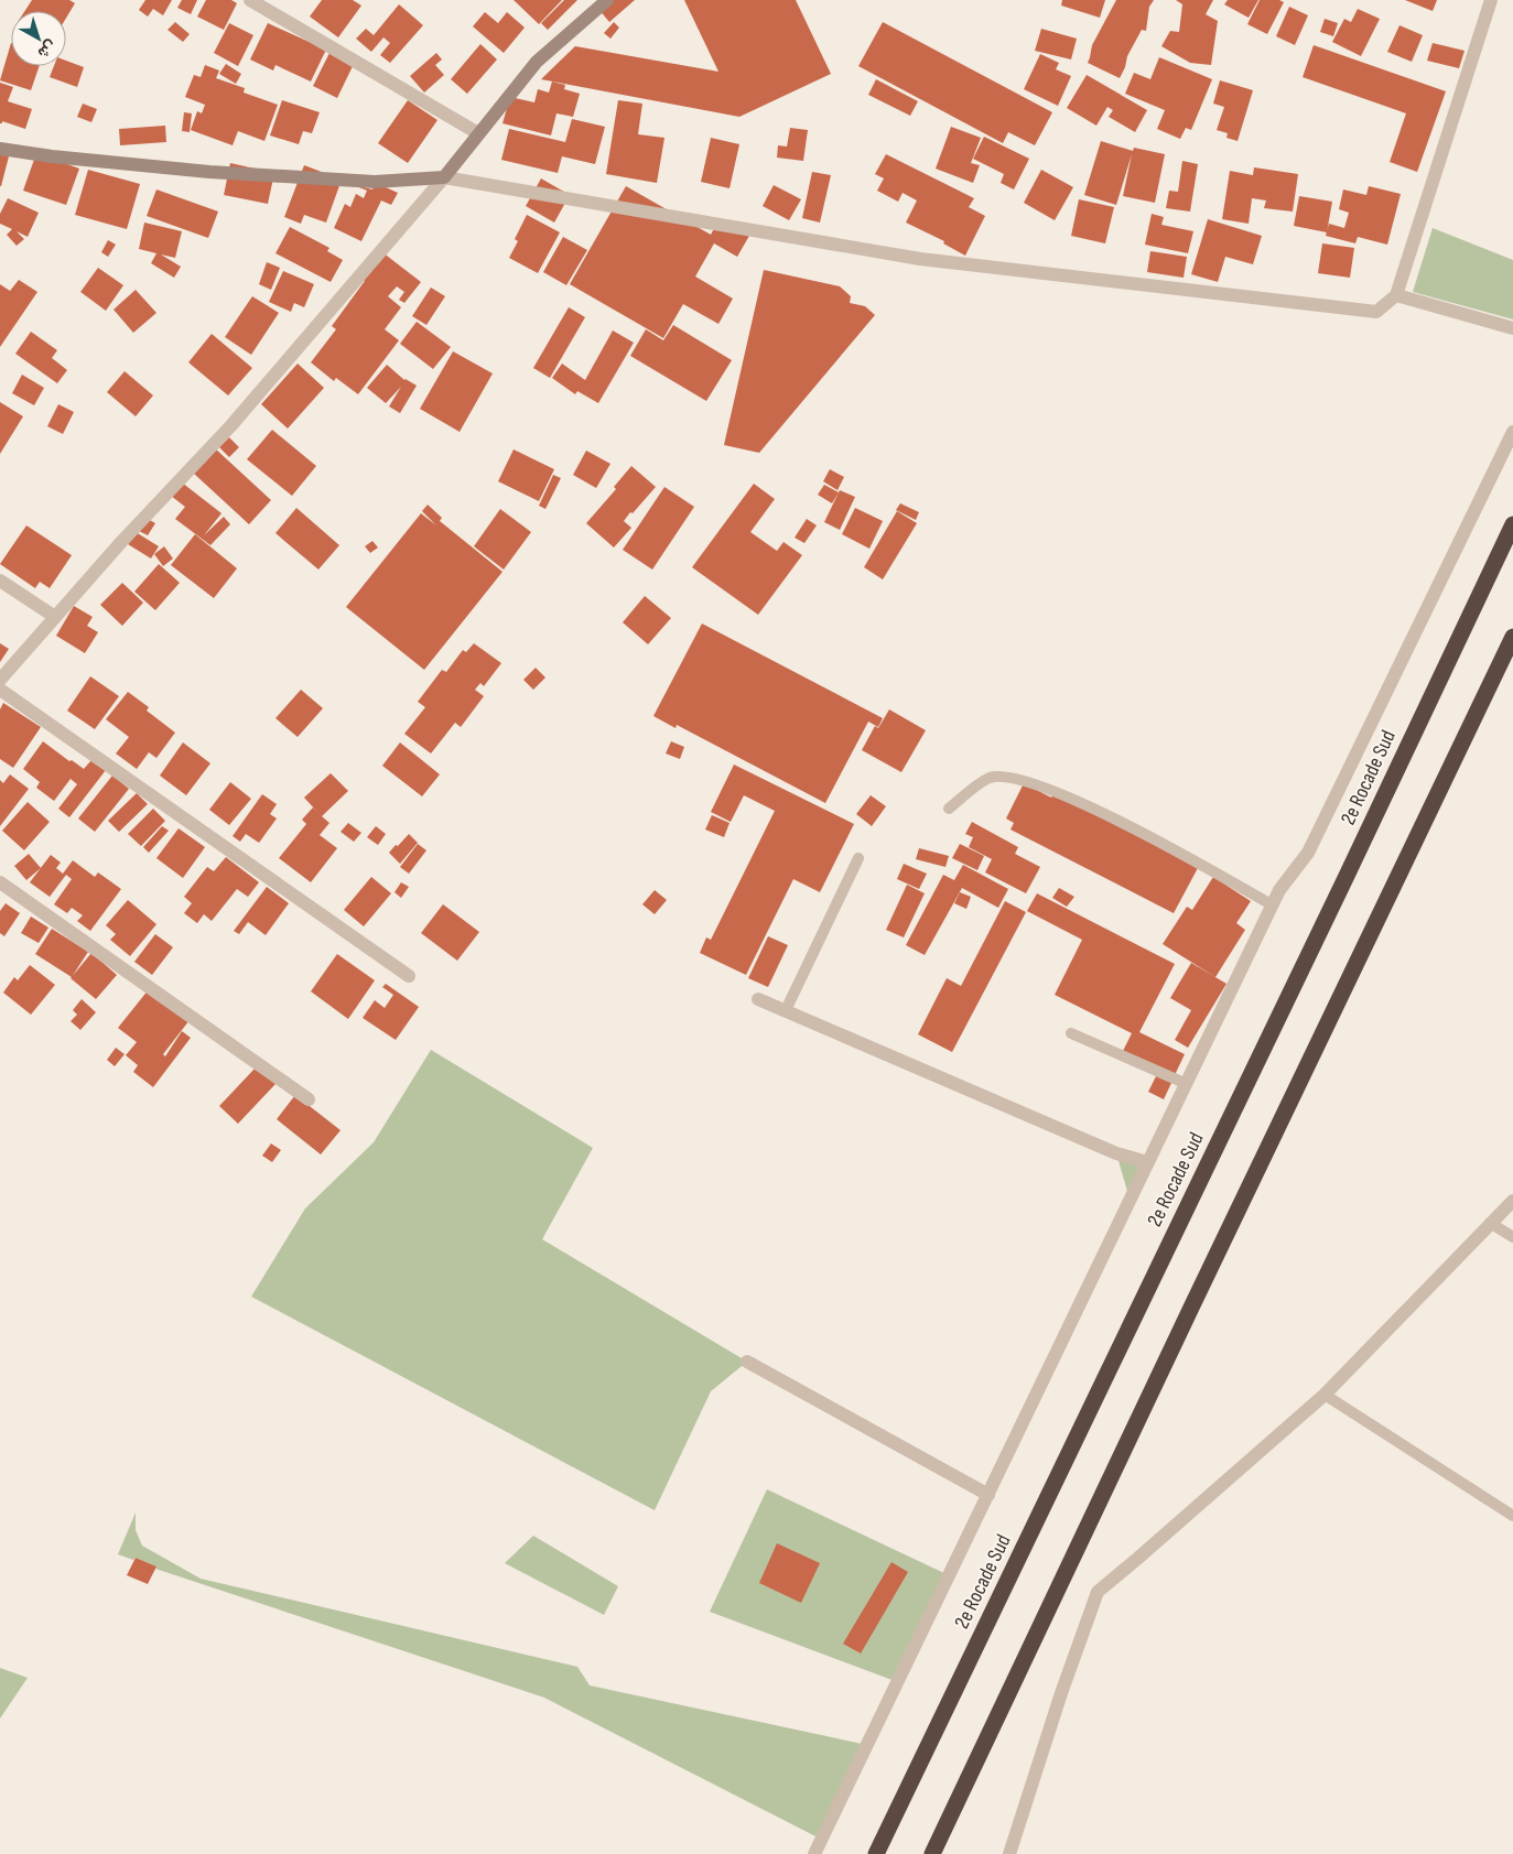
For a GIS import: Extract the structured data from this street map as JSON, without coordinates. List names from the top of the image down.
{
  "streets": {
    "highway": ["2e Rocade Sud"]
  },
  "north": "bottom right"
}
